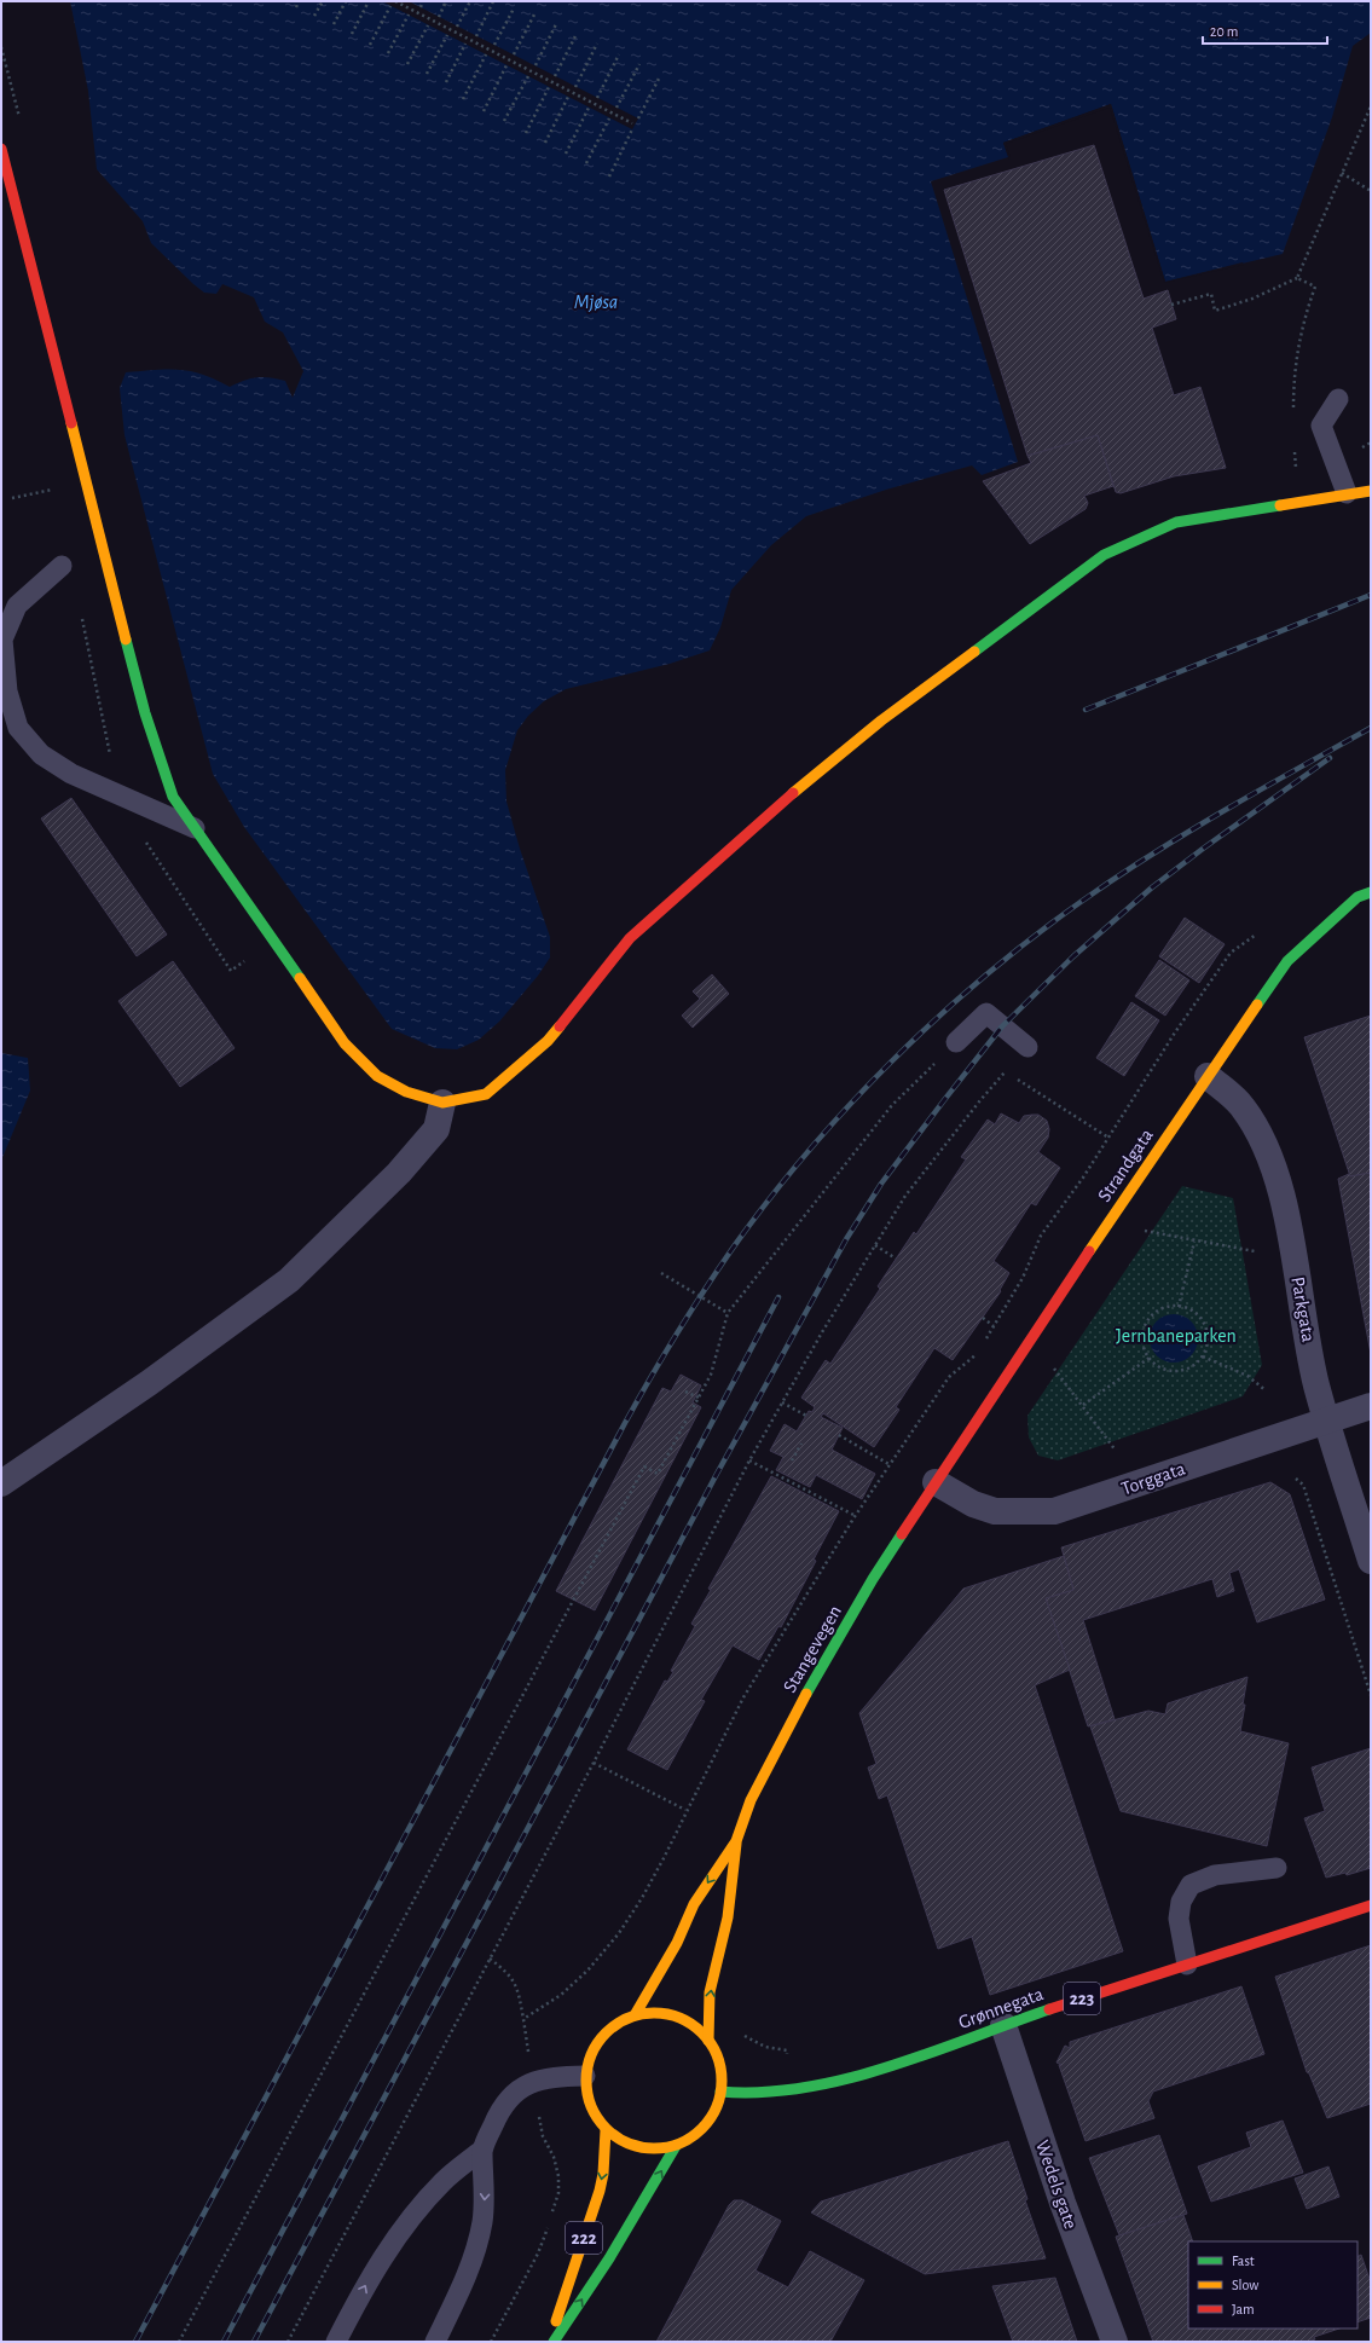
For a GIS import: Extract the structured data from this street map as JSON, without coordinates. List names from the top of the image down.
{
  "streets": {
    "main road": [
      "Strandgata",
      "Stangevegen",
      "223",
      "Grønnegata",
      "222"
    ],
    "street": ["Parkgata", "Torggata", "Wedels gate"]
  },
  "crossings": [
    ["Strandgata", "Parkgata"],
    ["Strandgata", "Torggata"],
    ["Strandgata", "Stangevegen"],
    ["Parkgata", "Torggata"],
    ["Torggata", "Stangevegen"],
    ["Stangevegen", "Grønnegata"],
    ["Stangevegen", "222"],
    ["Grønnegata", "Wedels gate"],
    ["Grønnegata", "222"]
  ],
  "water": ["Mjøsa"],
  "parks": ["Jernbaneparken"],
  "legend": ["Fast", "Slow", "Jam"],
  "scale_bar": "20 m"
}
